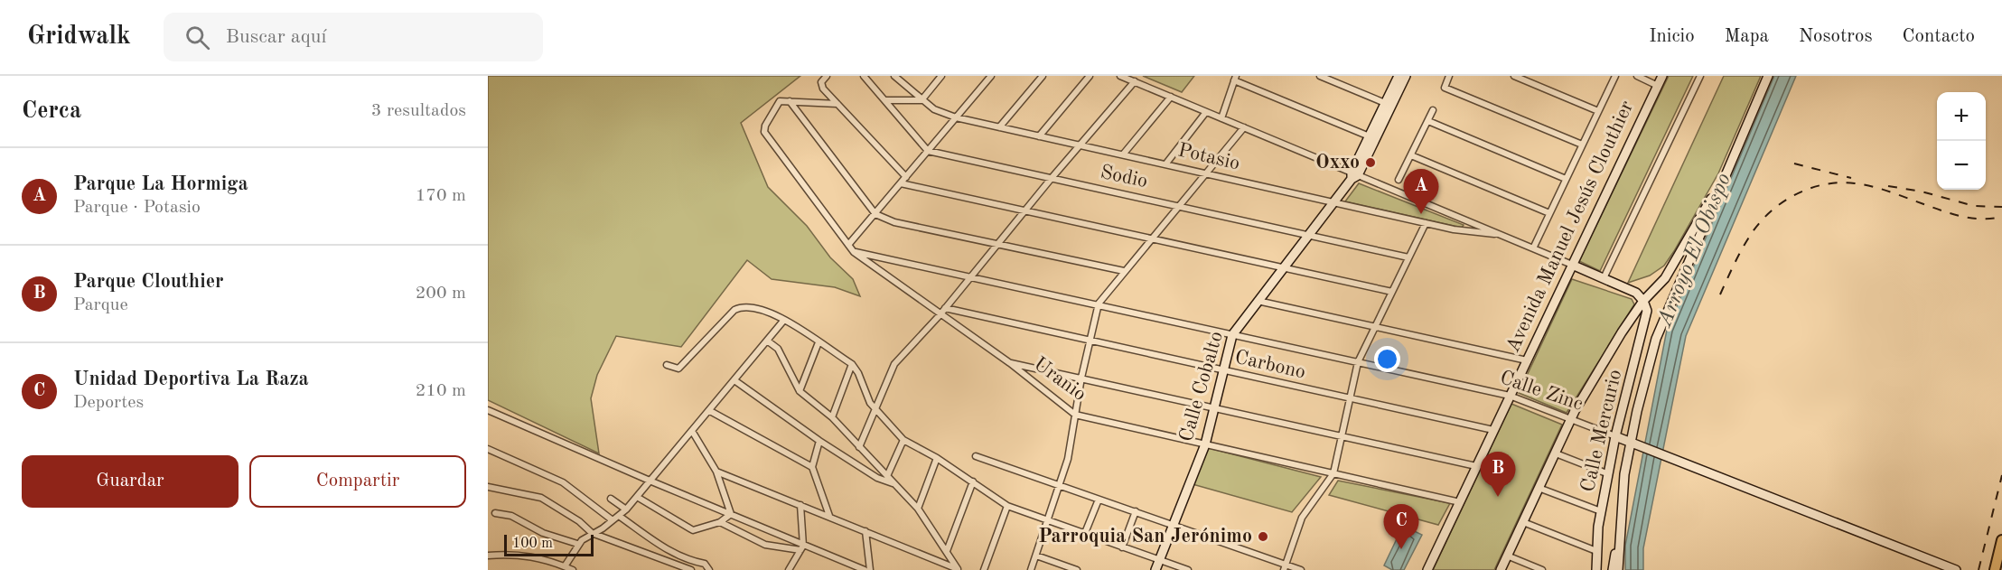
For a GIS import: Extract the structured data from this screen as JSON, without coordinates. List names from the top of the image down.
{
  "streets": {
    "street": [
      "Potasio",
      "Sodio",
      "Avenida Manuel Jesús Clouthier",
      "Carbono",
      "Uranio",
      "Calle Cobalto",
      "Calle Zinc",
      "Calle Mercurio"
    ]
  },
  "crossings": [
    ["Potasio", "Calle Cobalto"],
    ["Sodio", "Calle Cobalto"],
    ["Avenida Manuel Jesús Clouthier", "Carbono"],
    ["Avenida Manuel Jesús Clouthier", "Uranio"],
    ["Avenida Manuel Jesús Clouthier", "Calle Zinc"],
    ["Carbono", "Calle Cobalto"],
    ["Uranio", "Calle Cobalto"],
    ["Uranio", "Calle Zinc"],
    ["Calle Cobalto", "Calle Zinc"],
    ["Calle Zinc", "Calle Mercurio"]
  ],
  "water": ["Arroyo El Obispo"],
  "places": ["Oxxo", "Parroquia San Jerónimo"],
  "scale_bar": "100 m",
  "page": {
    "header": "Gridwalk",
    "search": "Buscar aquí",
    "nav": [
      "Inicio",
      "Mapa",
      "Nosotros",
      "Contacto"
    ],
    "heading": ["Cerca", "3 resultados"],
    "map_buttons": ["+", "−"],
    "list": [
      {
        "mark": "A",
        "name": "Parque La Hormiga",
        "note": "Parque · Potasio",
        "value": "170 m"
      },
      {
        "mark": "B",
        "name": "Parque Clouthier",
        "note": "Parque",
        "value": "200 m"
      },
      {
        "mark": "C",
        "name": "Unidad Deportiva La Raza",
        "note": "Deportes",
        "value": "210 m"
      }
    ],
    "pins": ["A", "B", "C"],
    "buttons": ["Guardar", "Compartir"],
    "scale": "100 m"
  }
}
